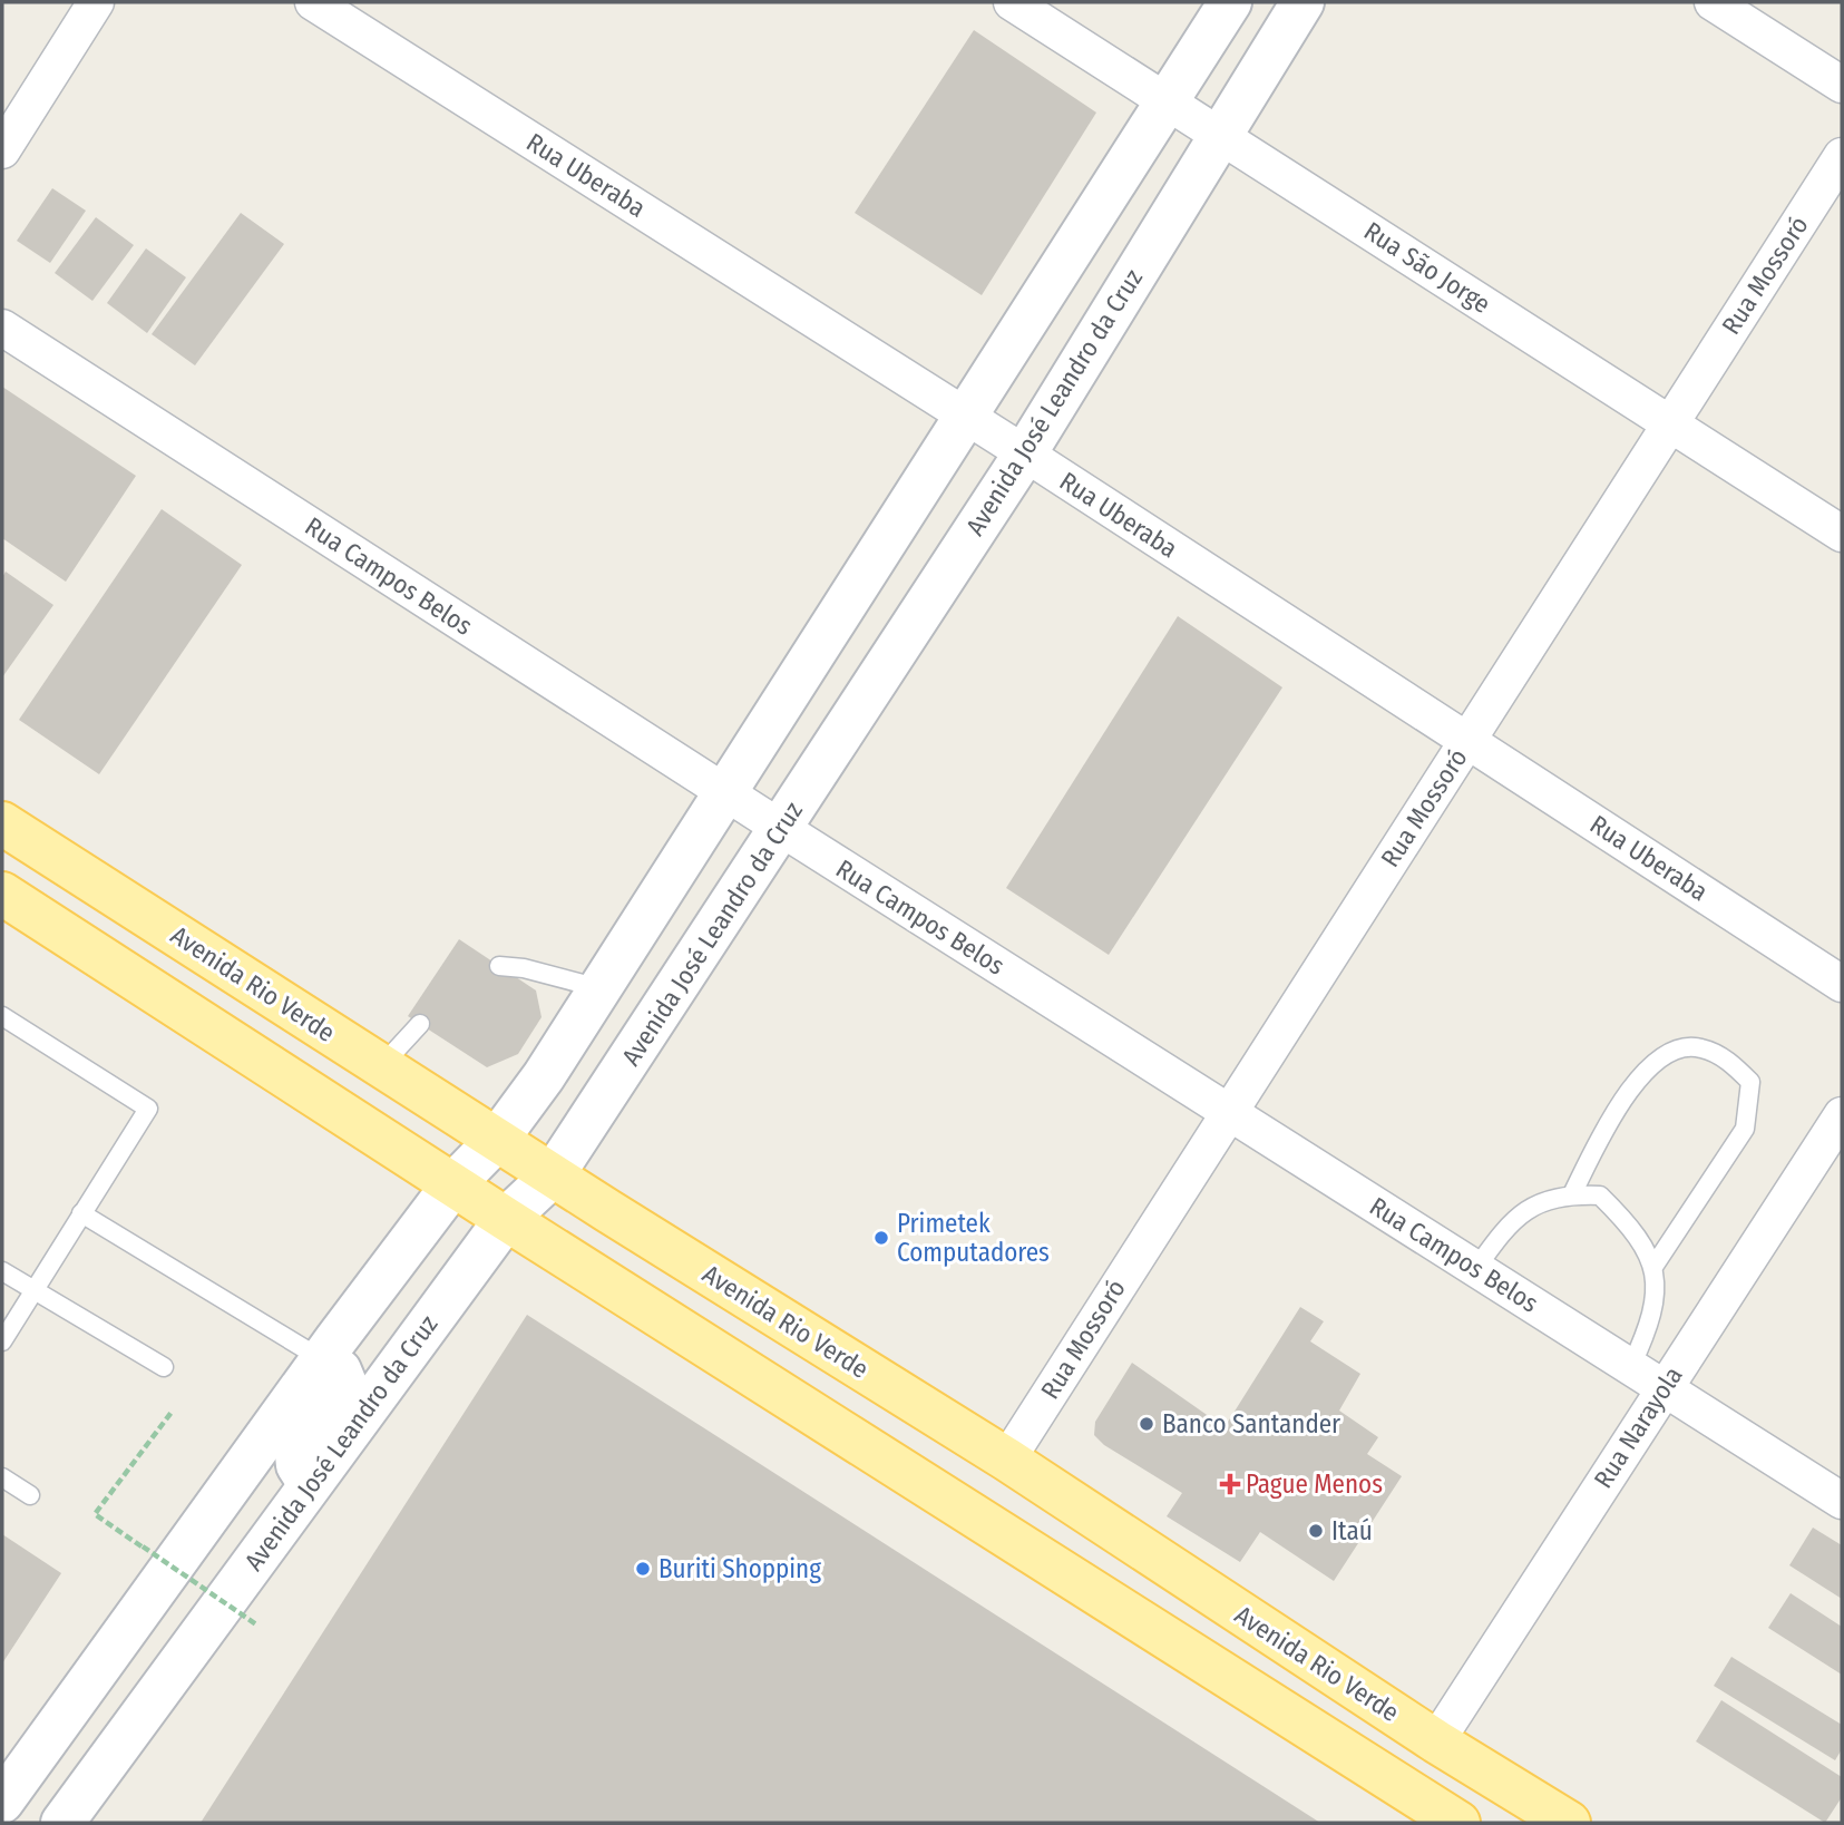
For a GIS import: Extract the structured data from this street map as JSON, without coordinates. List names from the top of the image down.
{
  "streets": {
    "main road": ["Avenida Rio Verde"],
    "street": [
      "Rua Uberaba",
      "Rua São Jorge",
      "Rua Mossoró",
      "Avenida José Leandro da Cruz",
      "Rua Campos Belos",
      "Rua Narayola"
    ]
  },
  "crossings": [
    ["Rua Uberaba", "Rua Mossoró"],
    ["Rua Uberaba", "Avenida José Leandro da Cruz"],
    ["Rua São Jorge", "Rua Mossoró"],
    ["Rua São Jorge", "Avenida José Leandro da Cruz"],
    ["Rua Mossoró", "Rua Campos Belos"],
    ["Rua Mossoró", "Avenida Rio Verde"],
    ["Avenida José Leandro da Cruz", "Rua Campos Belos"],
    ["Avenida José Leandro da Cruz", "Avenida Rio Verde"],
    ["Rua Campos Belos", "Rua Narayola"],
    ["Avenida Rio Verde", "Rua Narayola"]
  ],
  "places": {
    "other": [
      "Primetek Computadores",
      "Banco Santander",
      "Itaú",
      "Buriti Shopping"
    ],
    "health": ["Pague Menos"]
  }
}
